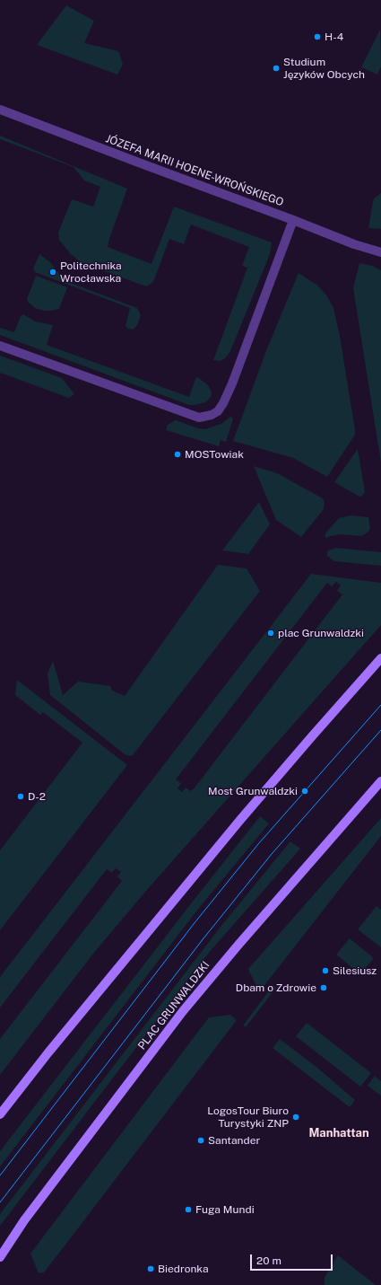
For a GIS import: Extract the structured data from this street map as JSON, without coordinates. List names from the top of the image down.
{
  "streets": {
    "main road": ["PLAC GRUNWALDZKI"],
    "street": ["JÓZEFA MARII HOENE-WROŃSKIEGO"]
  },
  "districts": ["Manhattan"],
  "places": [
    "H-4",
    "Studium Języków Obcych",
    "Politechnika Wrocławska",
    "MOSTowiak",
    "plac Grunwaldzki",
    "Most Grunwaldzki",
    "D-2",
    "Silesiusz",
    "Dbam o Zdrowie",
    "LogosTour Biuro Turystyki ZNP",
    "Santander",
    "Fuga Mundi",
    "Biedronka"
  ],
  "scale_bar": "20 m"
}
